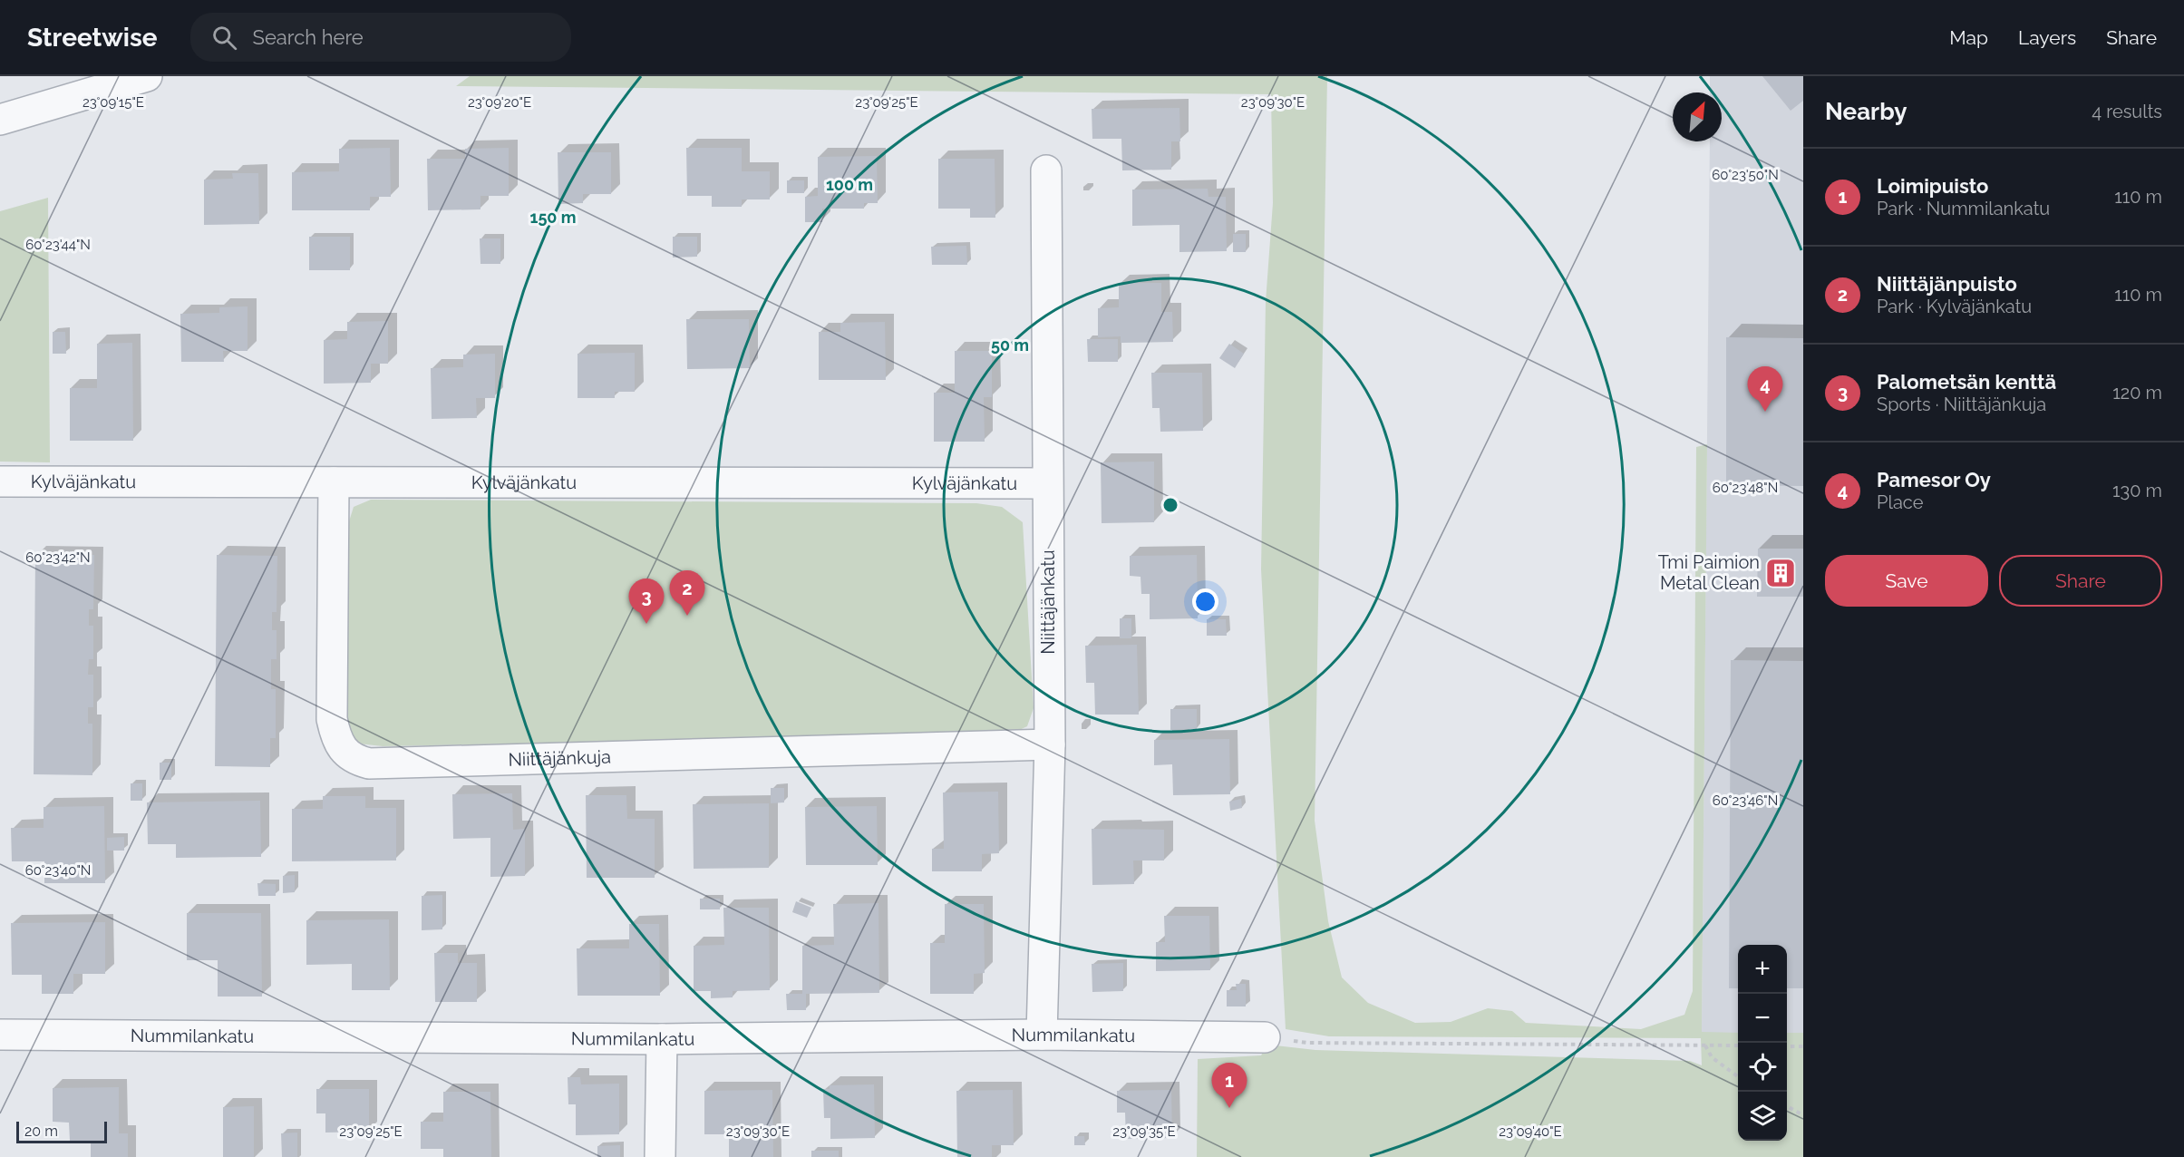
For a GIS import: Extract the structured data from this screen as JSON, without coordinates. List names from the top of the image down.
{
  "streets": {
    "street": [
      "Kylväjänkatu",
      "Niittäjänkatu",
      "Niittäjänkuja",
      "Nummilankatu"
    ]
  },
  "crossings": [
    ["Kylväjänkatu", "Niittäjänkatu"],
    ["Kylväjänkatu", "Niittäjänkuja"],
    ["Niittäjänkatu", "Niittäjänkuja"],
    ["Niittäjänkatu", "Nummilankatu"]
  ],
  "places": {
    "building": ["Tmi Paimion Metal Clean"]
  },
  "scale_bar": "20 m",
  "north": "top right",
  "page": {
    "header": "Streetwise",
    "search": "Search here",
    "nav": ["Map", "Layers", "Share"],
    "heading": ["Nearby", "4 results"],
    "list": [
      {
        "mark": "1",
        "name": "Loimipuisto",
        "note": "Park · Nummilankatu",
        "value": "110 m"
      },
      {
        "mark": "2",
        "name": "Niittäjänpuisto",
        "note": "Park · Kylväjänkatu",
        "value": "110 m"
      },
      {
        "mark": "3",
        "name": "Palometsän kenttä",
        "note": "Sports · Niittäjänkuja",
        "value": "120 m"
      },
      {
        "mark": "4",
        "name": "Pamesor Oy",
        "note": "Place",
        "value": "130 m"
      }
    ],
    "pins": [
      "4",
      "2",
      "3",
      "1"
    ],
    "buttons": ["Save", "Share"],
    "map_buttons": ["+", "−"],
    "scale": "20 m"
  },
  "coordinates": [
    "23°09'15\"E",
    "23°09'20\"E",
    "23°09'25\"E",
    "23°09'30\"E",
    "60°23'50\"N",
    "60°23'44\"N",
    "60°23'48\"N",
    "60°23'42\"N",
    "60°23'46\"N",
    "60°23'40\"N",
    "23°09'35\"E",
    "23°09'40\"E"
  ],
  "rings": ["100 m", "150 m", "50 m"]
}
